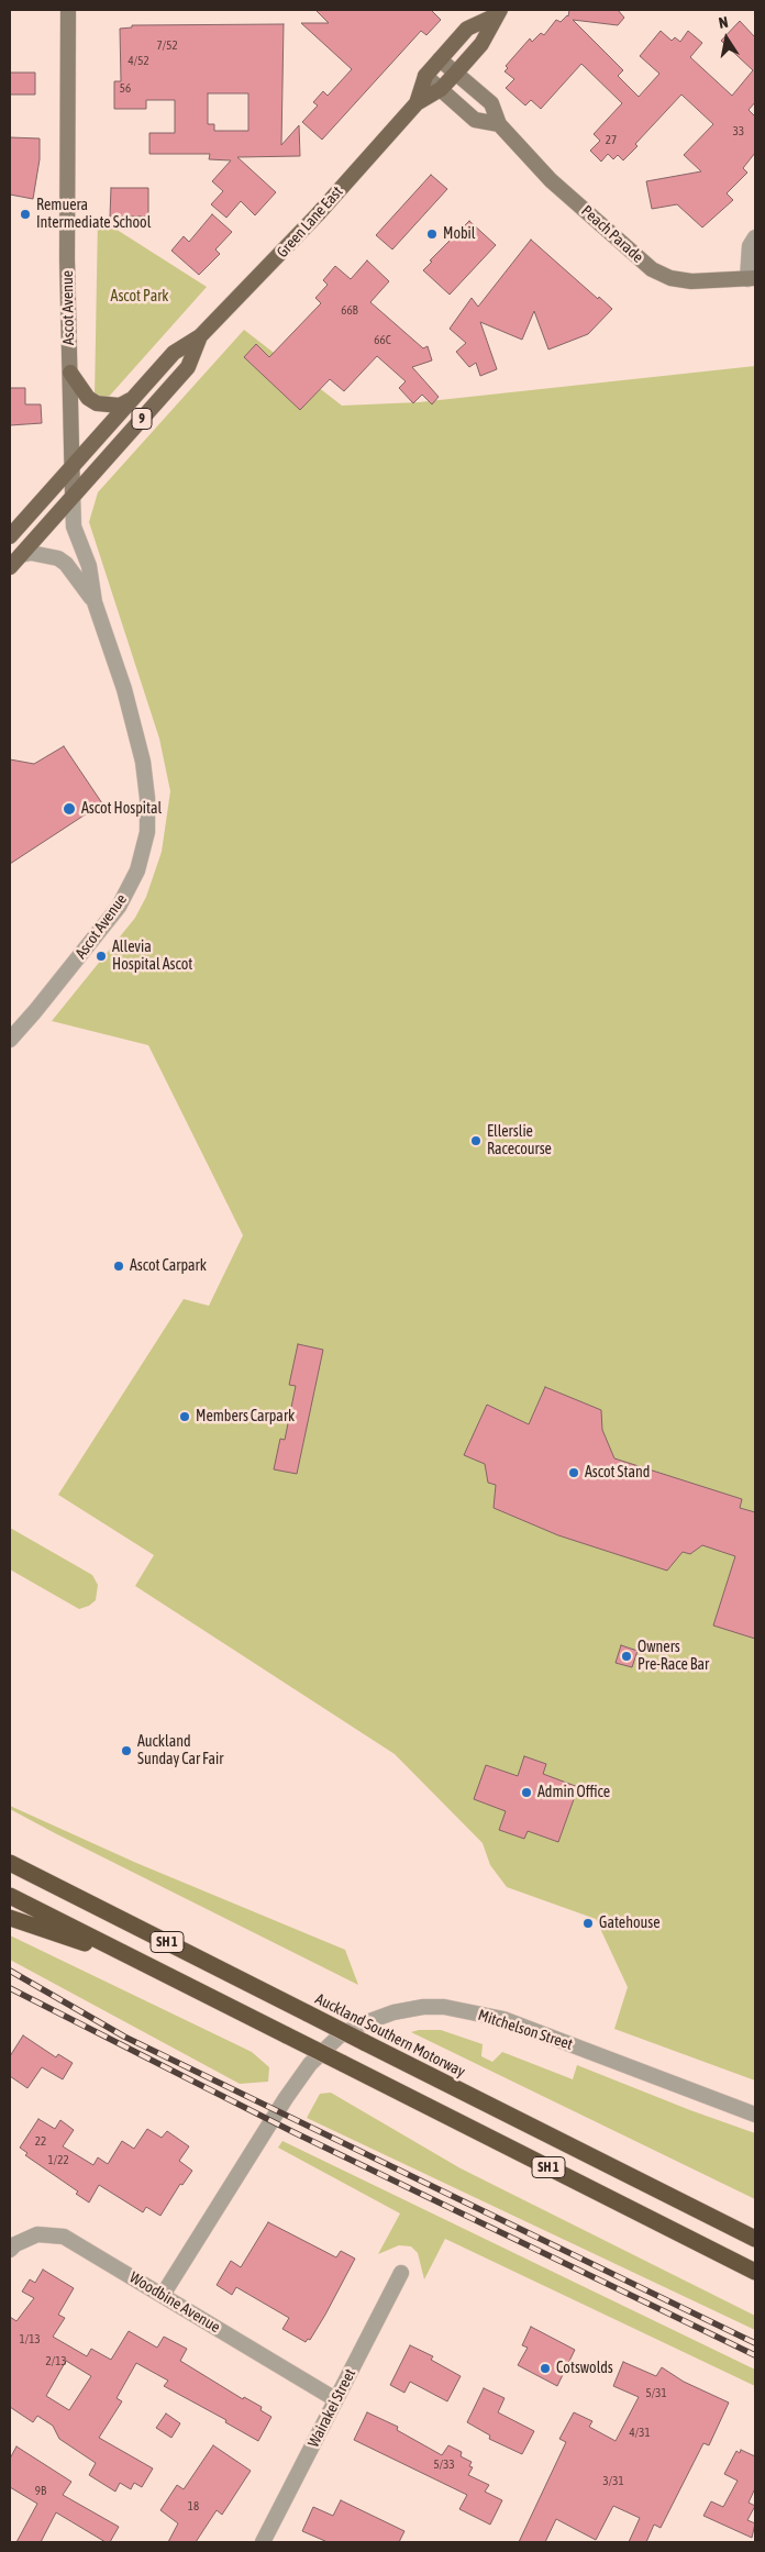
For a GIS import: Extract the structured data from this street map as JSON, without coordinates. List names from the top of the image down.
{
  "streets": {
    "highway": ["SH 1", "Auckland Southern Motorway"],
    "main road": [
      "Green Lane East",
      "Peach Parade",
      "Ascot Avenue",
      "9"
    ],
    "street": ["Mitchelson Street", "Woodbine Avenue", "Wairakei Street"]
  },
  "crossings": [
    ["Green Lane East", "Peach Parade"],
    ["Green Lane East", "Ascot Avenue"],
    ["Mitchelson Street", "Woodbine Avenue"],
    ["Woodbine Avenue", "Wairakei Street"]
  ],
  "parks": ["Ascot Park"],
  "places": [
    "Remuera Intermediate School",
    "Mobil",
    "Ascot Hospital",
    "Allevia Hospital Ascot",
    "Ellerslie Racecourse",
    "Ascot Carpark",
    "Members Carpark",
    "Ascot Stand",
    "Owners Pre-Race Bar",
    "Auckland Sunday Car Fair",
    "Admin Office",
    "Gatehouse",
    "Cotswolds"
  ],
  "house_numbers": [
    "7/52",
    "4/52",
    "56",
    "33",
    "27",
    "66B",
    "66C",
    "22",
    "1/22",
    "1/13",
    "2/13",
    "5/31",
    "4/31",
    "5/33",
    "3/31",
    "9B",
    "18"
  ],
  "north": "top"
}
